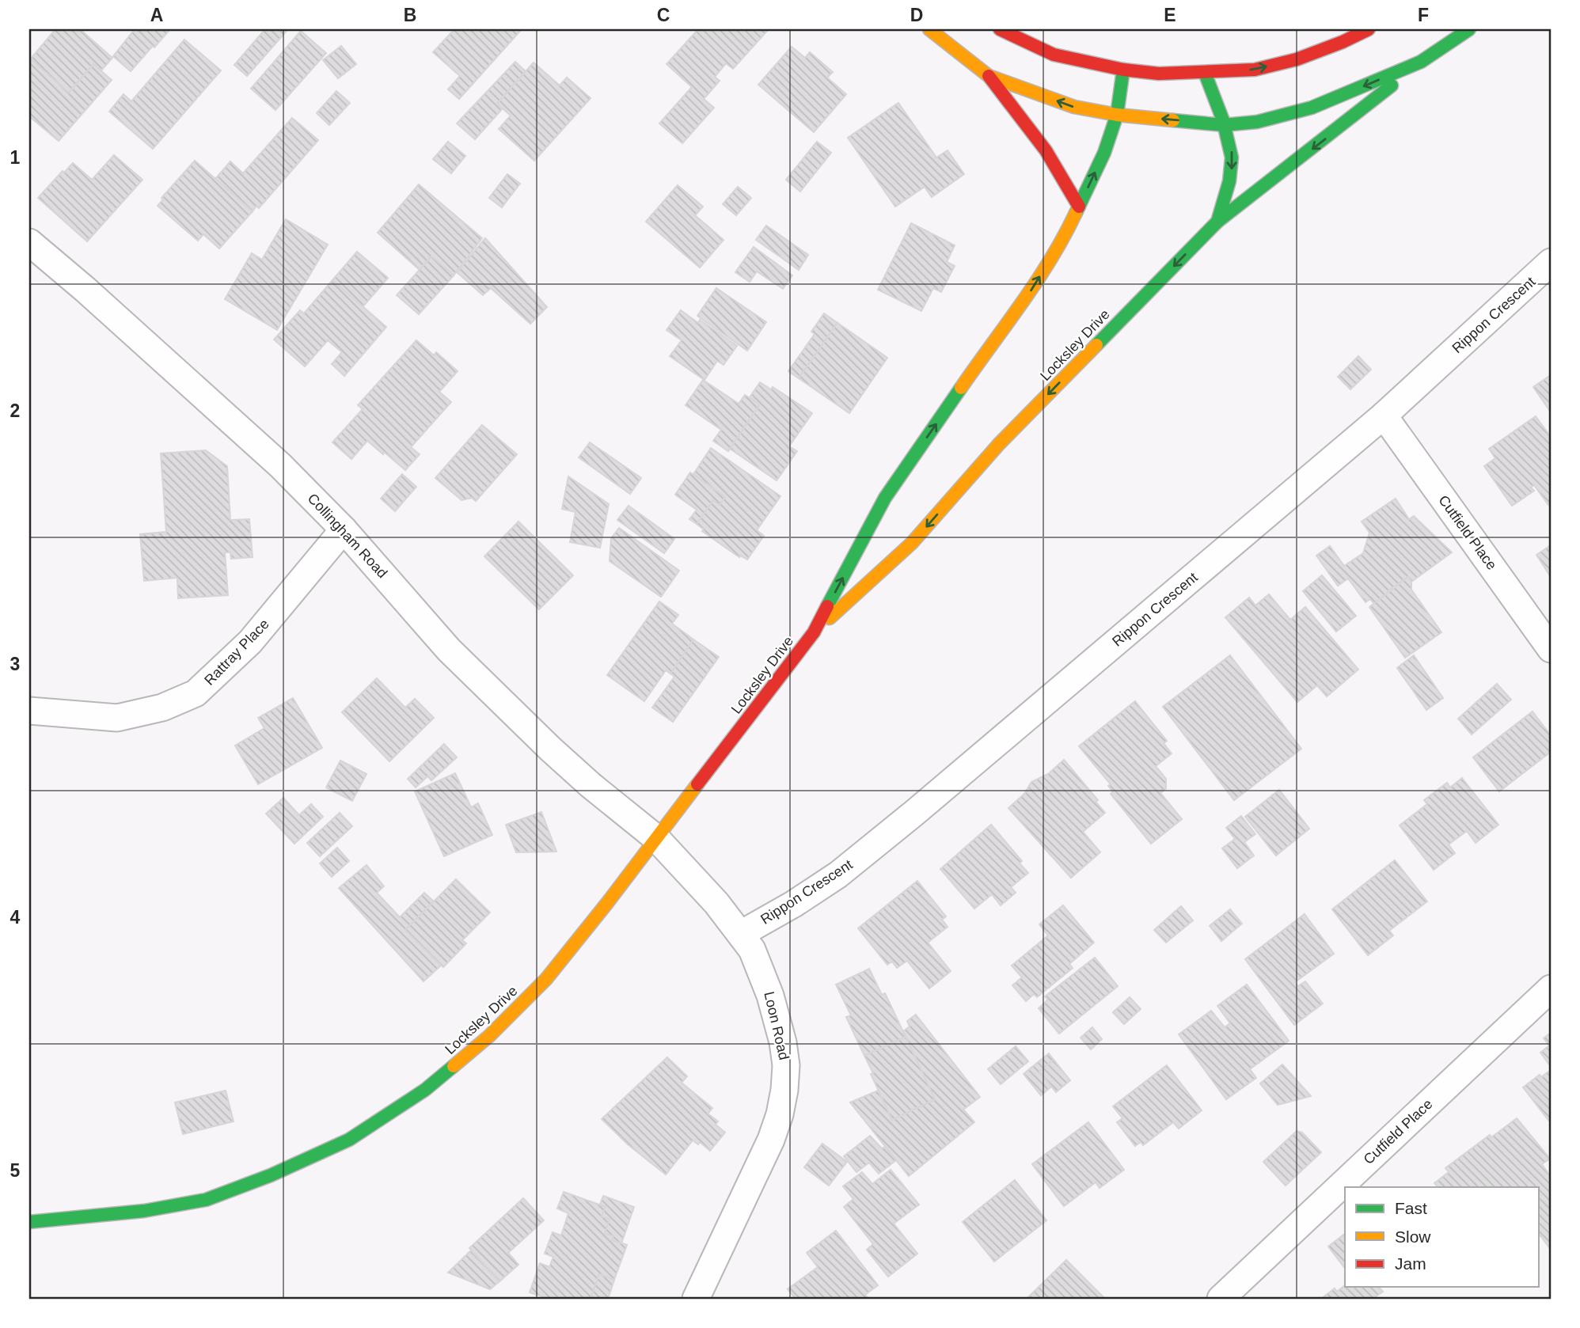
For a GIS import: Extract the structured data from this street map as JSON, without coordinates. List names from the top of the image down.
{
  "streets": {
    "street": [
      "Rippon Crescent",
      "Locksley Drive",
      "Cutfield Place",
      "Collingham Road",
      "Rattray Place",
      "Loon Road"
    ]
  },
  "crossings": [
    ["Rippon Crescent", "Cutfield Place"],
    ["Rippon Crescent", "Loon Road"],
    ["Locksley Drive", "Collingham Road"],
    ["Locksley Drive", "Loon Road"],
    ["Collingham Road", "Rattray Place"],
    ["Collingham Road", "Loon Road"]
  ],
  "legend": ["Fast", "Slow", "Jam"],
  "grid": {
    "columns": [
      "A",
      "B",
      "C",
      "D",
      "E",
      "F"
    ],
    "rows": [
      "1",
      "2",
      "3",
      "4",
      "5"
    ]
  }
}
